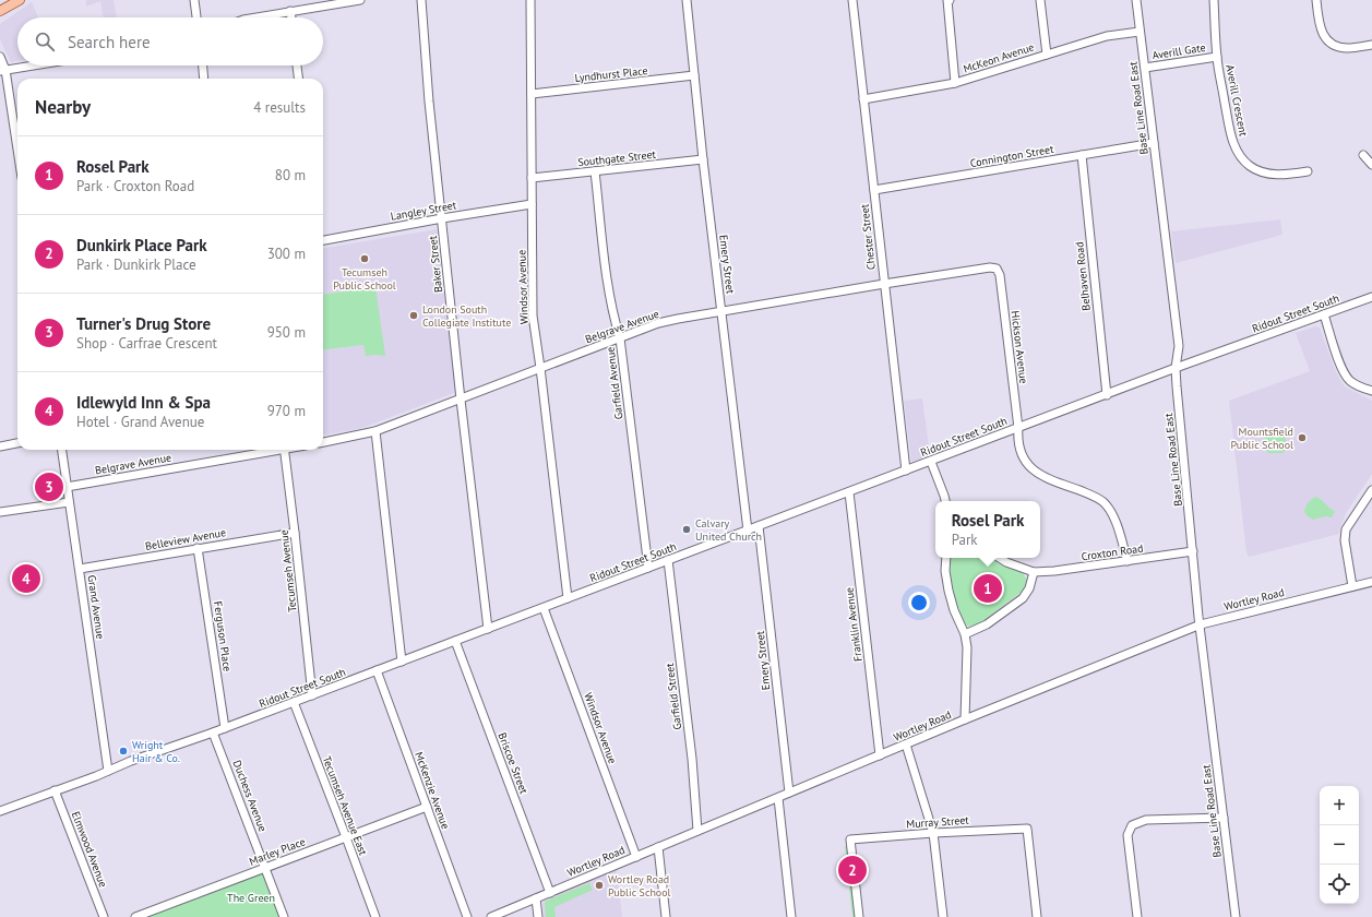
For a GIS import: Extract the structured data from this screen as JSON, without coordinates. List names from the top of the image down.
{
  "streets": {
    "street": [
      "Averill Gate",
      "McKeon Avenue",
      "Lyndhurst Place",
      "Averill Crescent",
      "Base Line Road East",
      "Connington Street",
      "Southgate Street",
      "Langley Street",
      "Chester Street",
      "Baker Street",
      "Emery Street",
      "Belhaven Road",
      "Windsor Avenue",
      "Ridout Street South",
      "Belgrave Avenue",
      "Hickson Avenue",
      "Garfield Avenue",
      "Belleview Avenue",
      "Croxton Road",
      "Tecumseh Avenue",
      "Wortley Road",
      "Grand Avenue",
      "Franklin Avenue",
      "Ferguson Place",
      "Garfield Street",
      "Briscoe Street",
      "McKenzie Avenue",
      "Duchess Avenue",
      "Tecumseh Avenue East",
      "Murray Street",
      "Elmwood Avenue",
      "Marley Place"
    ]
  },
  "crossings": [
    ["Averill Gate", "Averill Crescent"],
    ["Averill Gate", "Base Line Road East"],
    ["McKeon Avenue", "Base Line Road East"],
    ["McKeon Avenue", "Chester Street"],
    ["Lyndhurst Place", "Emery Street"],
    ["Lyndhurst Place", "Windsor Avenue"],
    ["Base Line Road East", "Connington Street"],
    ["Base Line Road East", "Ridout Street South"],
    ["Base Line Road East", "Croxton Road"],
    ["Base Line Road East", "Wortley Road"],
    ["Connington Street", "Chester Street"],
    ["Connington Street", "Belhaven Road"],
    ["Southgate Street", "Emery Street"],
    ["Southgate Street", "Windsor Avenue"],
    ["Southgate Street", "Garfield Avenue"],
    ["Langley Street", "Baker Street"],
    ["Langley Street", "Windsor Avenue"],
    ["Chester Street", "Ridout Street South"],
    ["Chester Street", "Belgrave Avenue"],
    ["Baker Street", "Ridout Street South"],
    ["Baker Street", "Belgrave Avenue"],
    ["Emery Street", "Ridout Street South"],
    ["Emery Street", "Belgrave Avenue"],
    ["Emery Street", "Wortley Road"],
    ["Belhaven Road", "Ridout Street South"],
    ["Windsor Avenue", "Ridout Street South"],
    ["Windsor Avenue", "Belgrave Avenue"],
    ["Windsor Avenue", "Wortley Road"],
    ["Ridout Street South", "Hickson Avenue"],
    ["Ridout Street South", "Garfield Avenue"],
    ["Ridout Street South", "Tecumseh Avenue"],
    ["Ridout Street South", "Grand Avenue"],
    ["Ridout Street South", "Franklin Avenue"],
    ["Ridout Street South", "Ferguson Place"],
    ["Ridout Street South", "Garfield Street"],
    ["Ridout Street South", "Briscoe Street"],
    ["Ridout Street South", "McKenzie Avenue"],
    ["Ridout Street South", "Duchess Avenue"],
    ["Ridout Street South", "Tecumseh Avenue East"],
    ["Ridout Street South", "Elmwood Avenue"],
    ["Belgrave Avenue", "Hickson Avenue"],
    ["Belgrave Avenue", "Garfield Avenue"],
    ["Belgrave Avenue", "Grand Avenue"],
    ["Hickson Avenue", "Croxton Road"],
    ["Belleview Avenue", "Tecumseh Avenue"],
    ["Belleview Avenue", "Grand Avenue"],
    ["Belleview Avenue", "Ferguson Place"],
    ["Wortley Road", "Franklin Avenue"],
    ["Wortley Road", "Garfield Street"],
    ["Wortley Road", "Briscoe Street"],
    ["McKenzie Avenue", "Marley Place"],
    ["Duchess Avenue", "Marley Place"],
    ["Tecumseh Avenue East", "Marley Place"]
  ],
  "parks": ["The Green"],
  "places": [
    "Tecumseh Public School",
    "London South Collegiate Institute",
    "Mountsfield Public School",
    "Calvary United Church",
    "Wright Hair & Co.",
    "Wortley Road Public School"
  ],
  "page": {
    "search": "Search here",
    "heading": ["Nearby", "4 results"],
    "list": [
      {
        "mark": "1",
        "name": "Rosel Park",
        "note": "Park · Croxton Road",
        "value": "80 m"
      },
      {
        "mark": "2",
        "name": "Dunkirk Place Park",
        "note": "Park · Dunkirk Place",
        "value": "300 m"
      },
      {
        "mark": "3",
        "name": "Turner's Drug Store",
        "note": "Shop · Carfrae Crescent",
        "value": "950 m"
      },
      {
        "mark": "4",
        "name": "Idlewyld Inn & Spa",
        "note": "Hotel · Grand Avenue",
        "value": "970 m"
      }
    ],
    "pins": [
      "3",
      "4",
      "1",
      "2"
    ],
    "popup": ["Rosel Park", "Park"],
    "map_buttons": ["+", "−"]
  }
}
